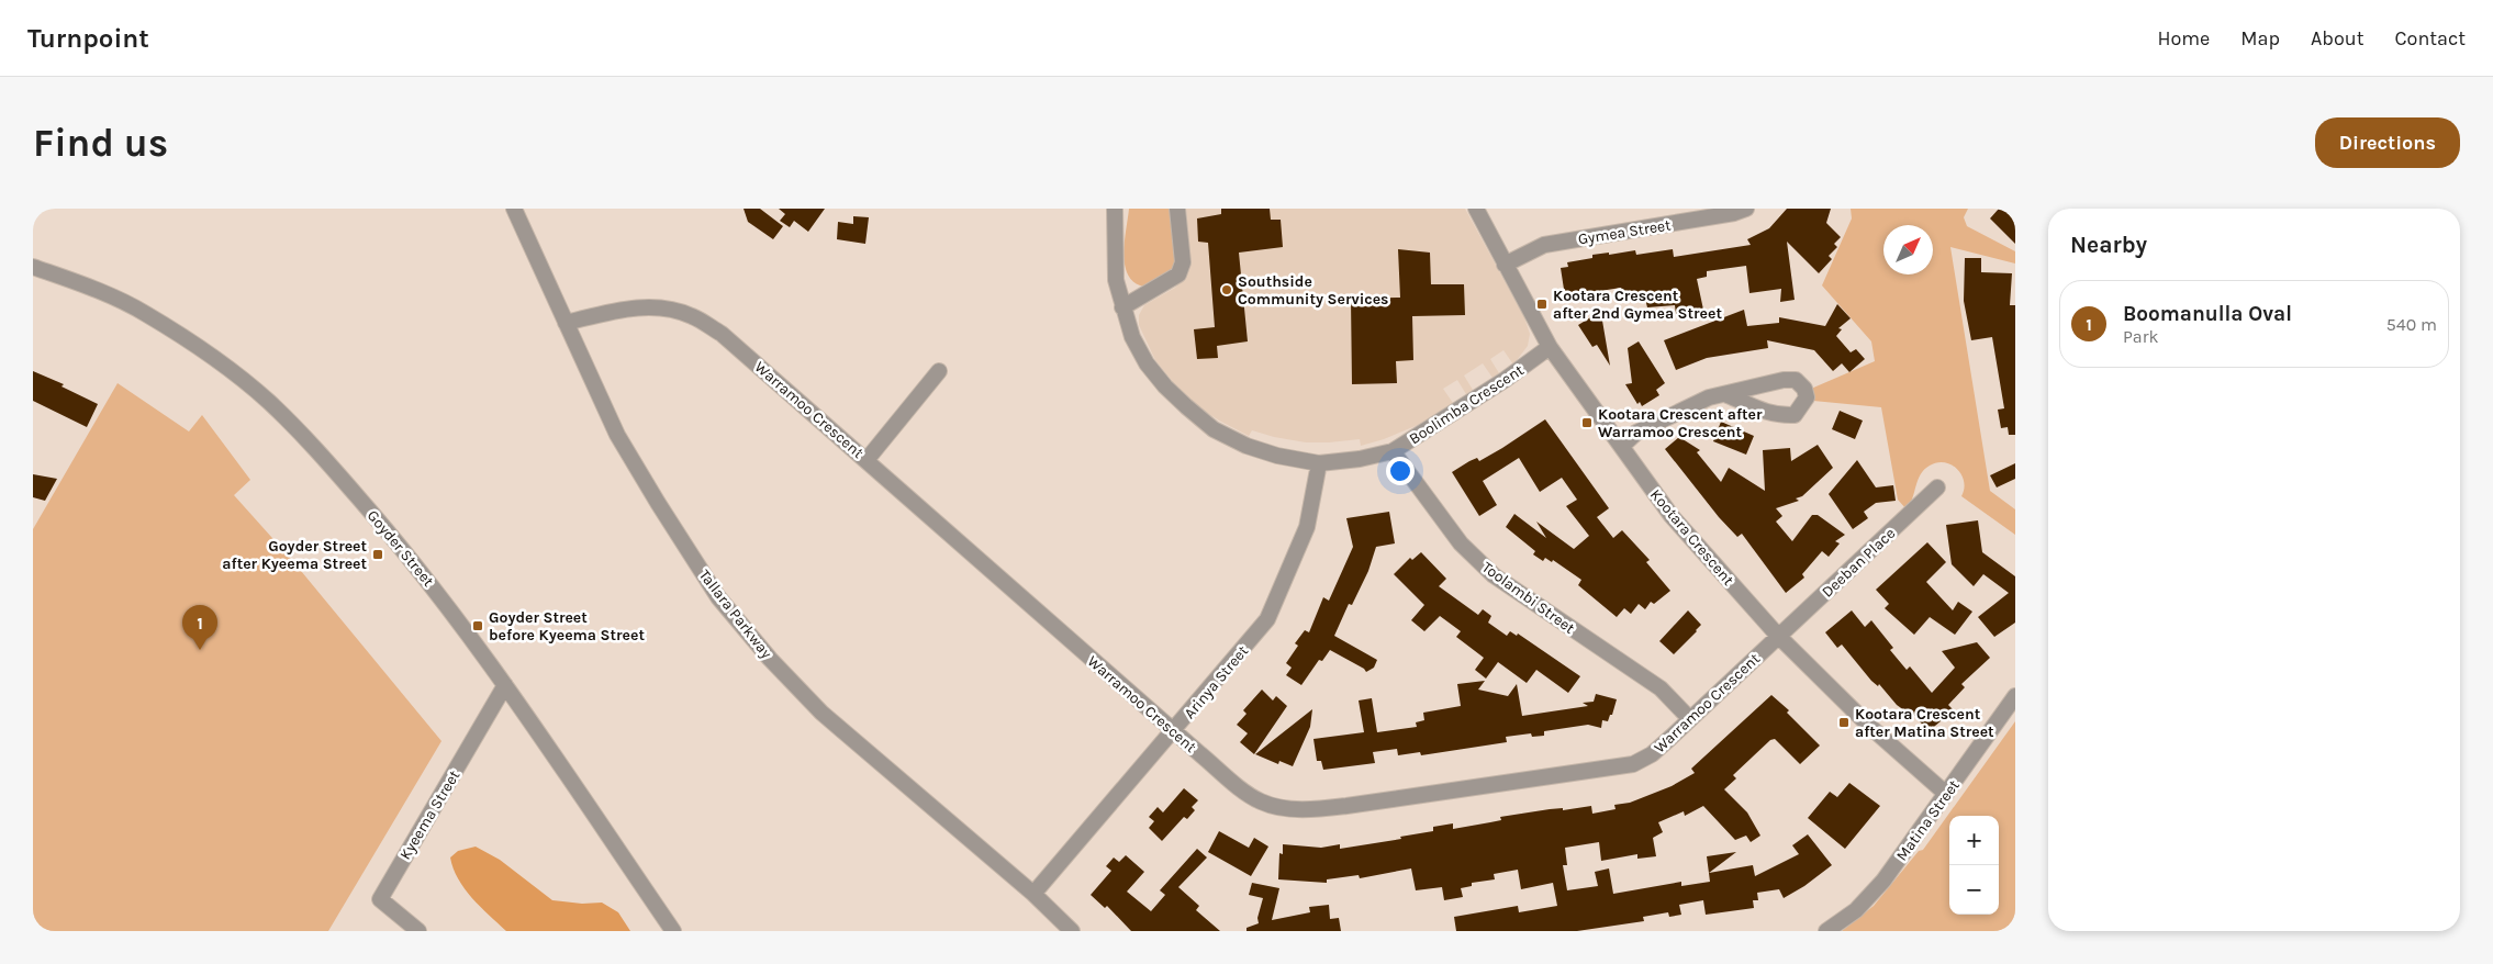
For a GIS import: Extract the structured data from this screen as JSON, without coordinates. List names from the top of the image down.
{
  "streets": {
    "street": [
      "Gymea Street",
      "Boolimba Crescent",
      "Warramoo Crescent",
      "Kootara Crescent",
      "Goyder Street",
      "Deeban Place",
      "Toolambi Street",
      "Tallara Parkway",
      "Arinya Street",
      "Kyeema Street",
      "Matina Street"
    ]
  },
  "crossings": [
    ["Gymea Street", "Kootara Crescent"],
    ["Boolimba Crescent", "Kootara Crescent"],
    ["Boolimba Crescent", "Toolambi Street"],
    ["Boolimba Crescent", "Arinya Street"],
    ["Warramoo Crescent", "Kootara Crescent"],
    ["Warramoo Crescent", "Deeban Place"],
    ["Warramoo Crescent", "Toolambi Street"],
    ["Warramoo Crescent", "Tallara Parkway"],
    ["Warramoo Crescent", "Arinya Street"],
    ["Kootara Crescent", "Deeban Place"],
    ["Kootara Crescent", "Matina Street"],
    ["Goyder Street", "Kyeema Street"],
    ["Tallara Parkway", "Arinya Street"]
  ],
  "places": {
    "other": ["Southside Community Services"],
    "transit": [
      "Kootara Crescent after 2nd Gymea Street",
      "Kootara Crescent after Warramoo Crescent",
      "Goyder Street after Kyeema Street",
      "Goyder Street before Kyeema Street",
      "Kootara Crescent after Matina Street"
    ]
  },
  "north": "top right",
  "page": {
    "header": "Turnpoint",
    "nav": [
      "Home",
      "Map",
      "About",
      "Contact"
    ],
    "buttons": "Directions",
    "title": "Find us",
    "heading": "Nearby",
    "list": [
      {
        "mark": "1",
        "name": "Boomanulla Oval",
        "note": "Park",
        "value": "540 m"
      }
    ],
    "pins": "1",
    "map_buttons": ["+", "−"]
  }
}
